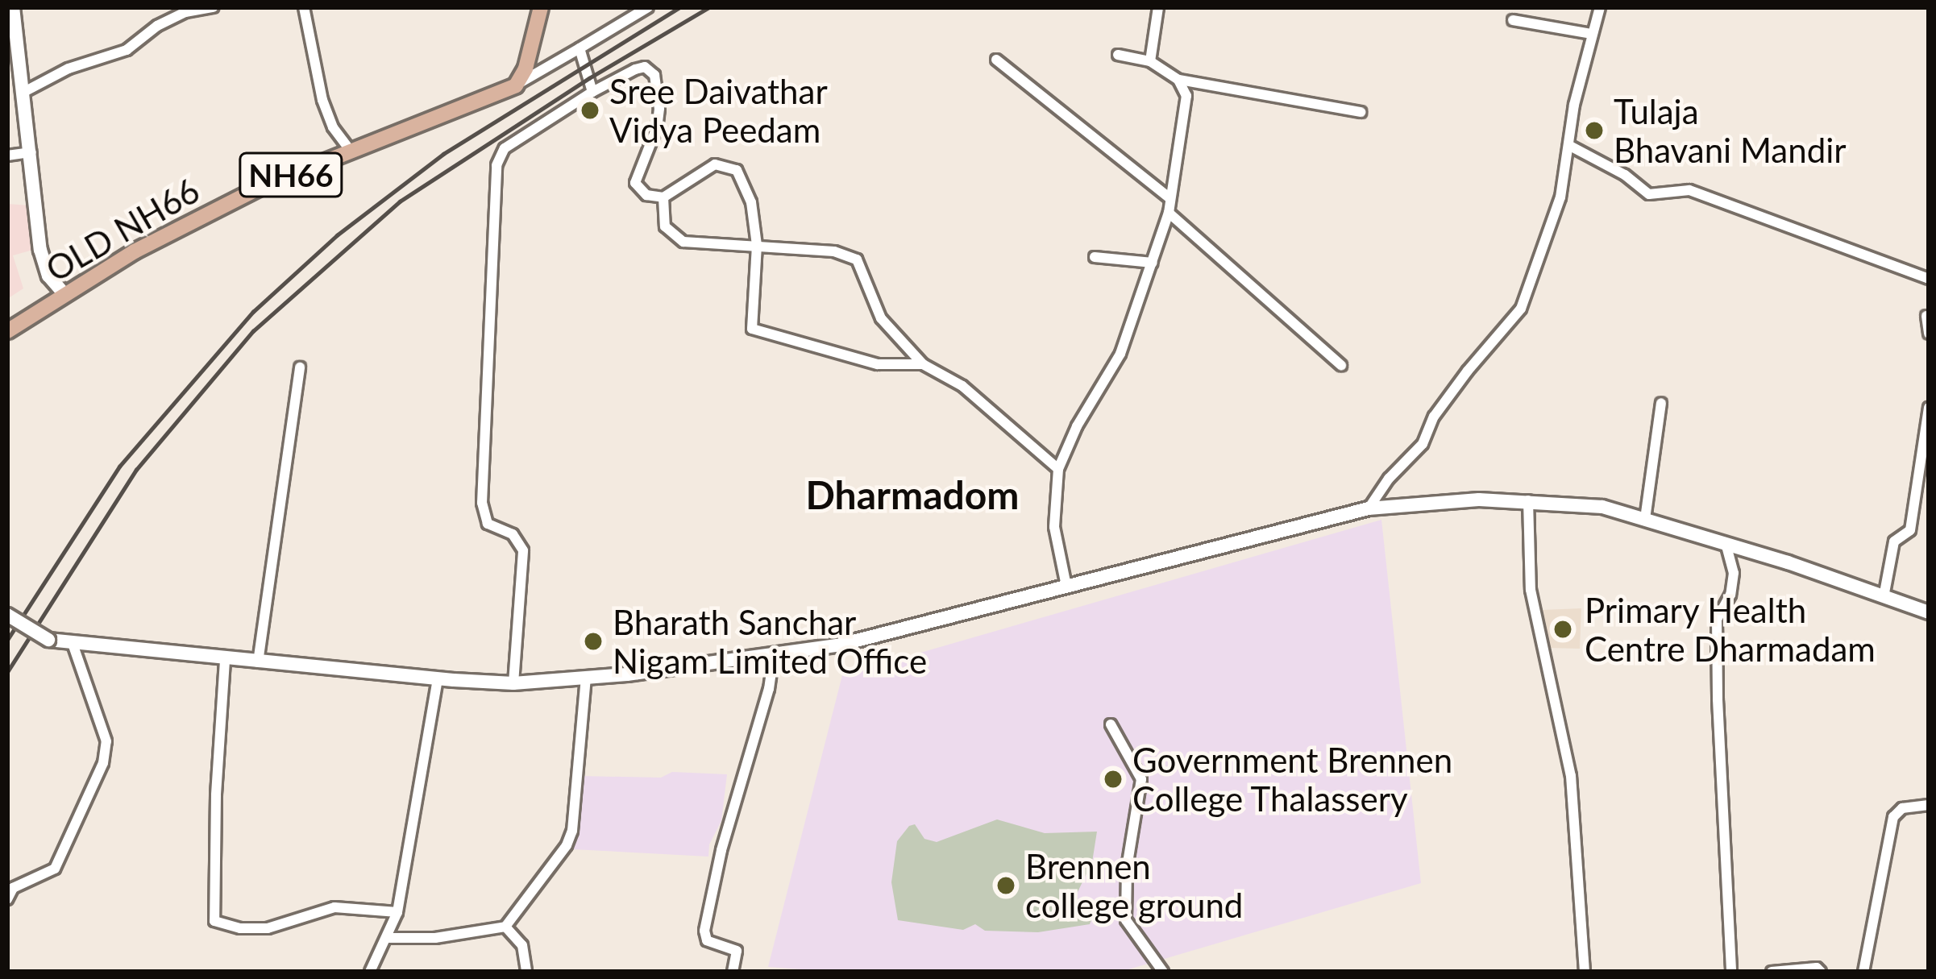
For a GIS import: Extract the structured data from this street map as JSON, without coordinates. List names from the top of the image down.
{
  "streets": {
    "main road": ["NH66", "OLD NH66"]
  },
  "districts": ["Dharmadom"],
  "places": [
    "Sree Daivathar Vidya Peedam",
    "Tulaja Bhavani Mandir",
    "Primary Health Centre Dharmadam",
    "Bharath Sanchar Nigam Limited Office",
    "Government Brennen College Thalassery",
    "Brennen college ground"
  ]
}
